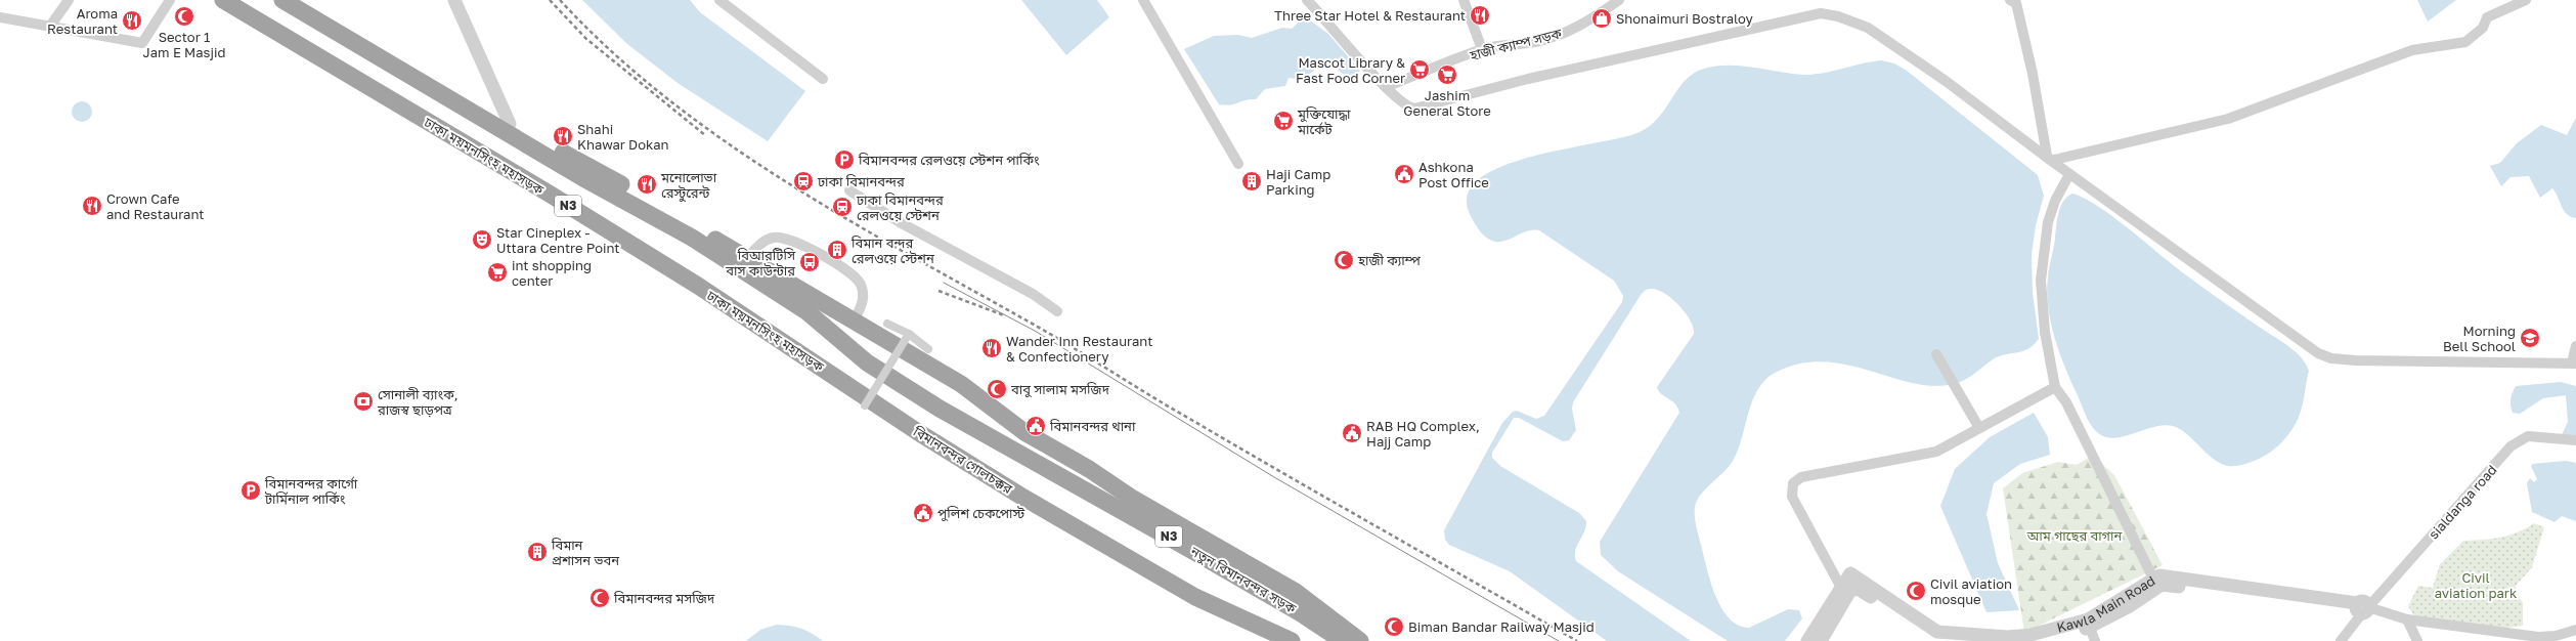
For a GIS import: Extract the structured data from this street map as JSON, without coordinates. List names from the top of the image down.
{
  "streets": {
    "highway": [
      "ঢাকা ময়মনসিংহ মহাসড়ক",
      "N3",
      "বিমানবন্দর গোলচক্কর",
      "নতুন বিমানবন্দর সড়ক"
    ],
    "street": ["হাজী ক্যাম্প সড়ক", "sialdanga road", "Kawla Main Road"]
  },
  "crossings": [
    ["ঢাকা ময়মনসিংহ মহাসড়ক", "বিমানবন্দর গোলচক্কর"],
    ["N3", "নতুন বিমানবন্দর সড়ক"],
    ["sialdanga road", "Kawla Main Road"]
  ],
  "parks": ["আম গাছের বাগান", "Civil aviation park"],
  "places": {
    "restaurant": [
      "Three Star Hotel & Restaurant",
      "Aroma Restaurant",
      "Shahi Khawar Dokan",
      "মনোলোভা রেস্টুরেন্ট",
      "Crown Cafe and Restaurant",
      "Wander Inn Restaurant & Confectionery"
    ],
    "mosque": [
      "Sector 1 Jam E Masjid",
      "হাজী ক্যাম্প",
      "বাবু সালাম মসজিদ",
      "Civil aviation mosque",
      "বিমানবন্দর মসজিদ",
      "Biman Bandar Railway Masjid"
    ],
    "shop": ["Shonaimuri Bostraloy"],
    "supermarket": [
      "Mascot Library & Fast Food Corner",
      "Jashim General Store",
      "মুক্তিযোদ্ধা মার্কেট",
      "int shopping center"
    ],
    "parking": ["বিমানবন্দর রেলওয়ে স্টেশন পার্কিং", "বিমানবন্দর কার্গো টার্মিনাল পার্কিং"],
    "public building": [
      "Ashkona Post Office",
      "বিমানবন্দর থানা",
      "RAB HQ Complex, Hajj Camp",
      "পুলিশ চেকপোস্ট"
    ],
    "station": ["ঢাকা বিমানবন্দর", "ঢাকা বিমানবন্দর রেলওয়ে স্টেশন"],
    "building": ["Haji Camp Parking", "বিমান বন্দর রেলওয়ে স্টেশন", "বিমান প্রশাসন ভবন"],
    "theatre": ["Star Cineplex - Uttara Centre Point"],
    "bus stop": ["বিআরটিসি বাস কাউন্টার"],
    "school or university": ["Morning Bell School"],
    "bank": ["সোনালী ব্যাংক, রাজস্ব ছাড়পত্র"]
  }
}
